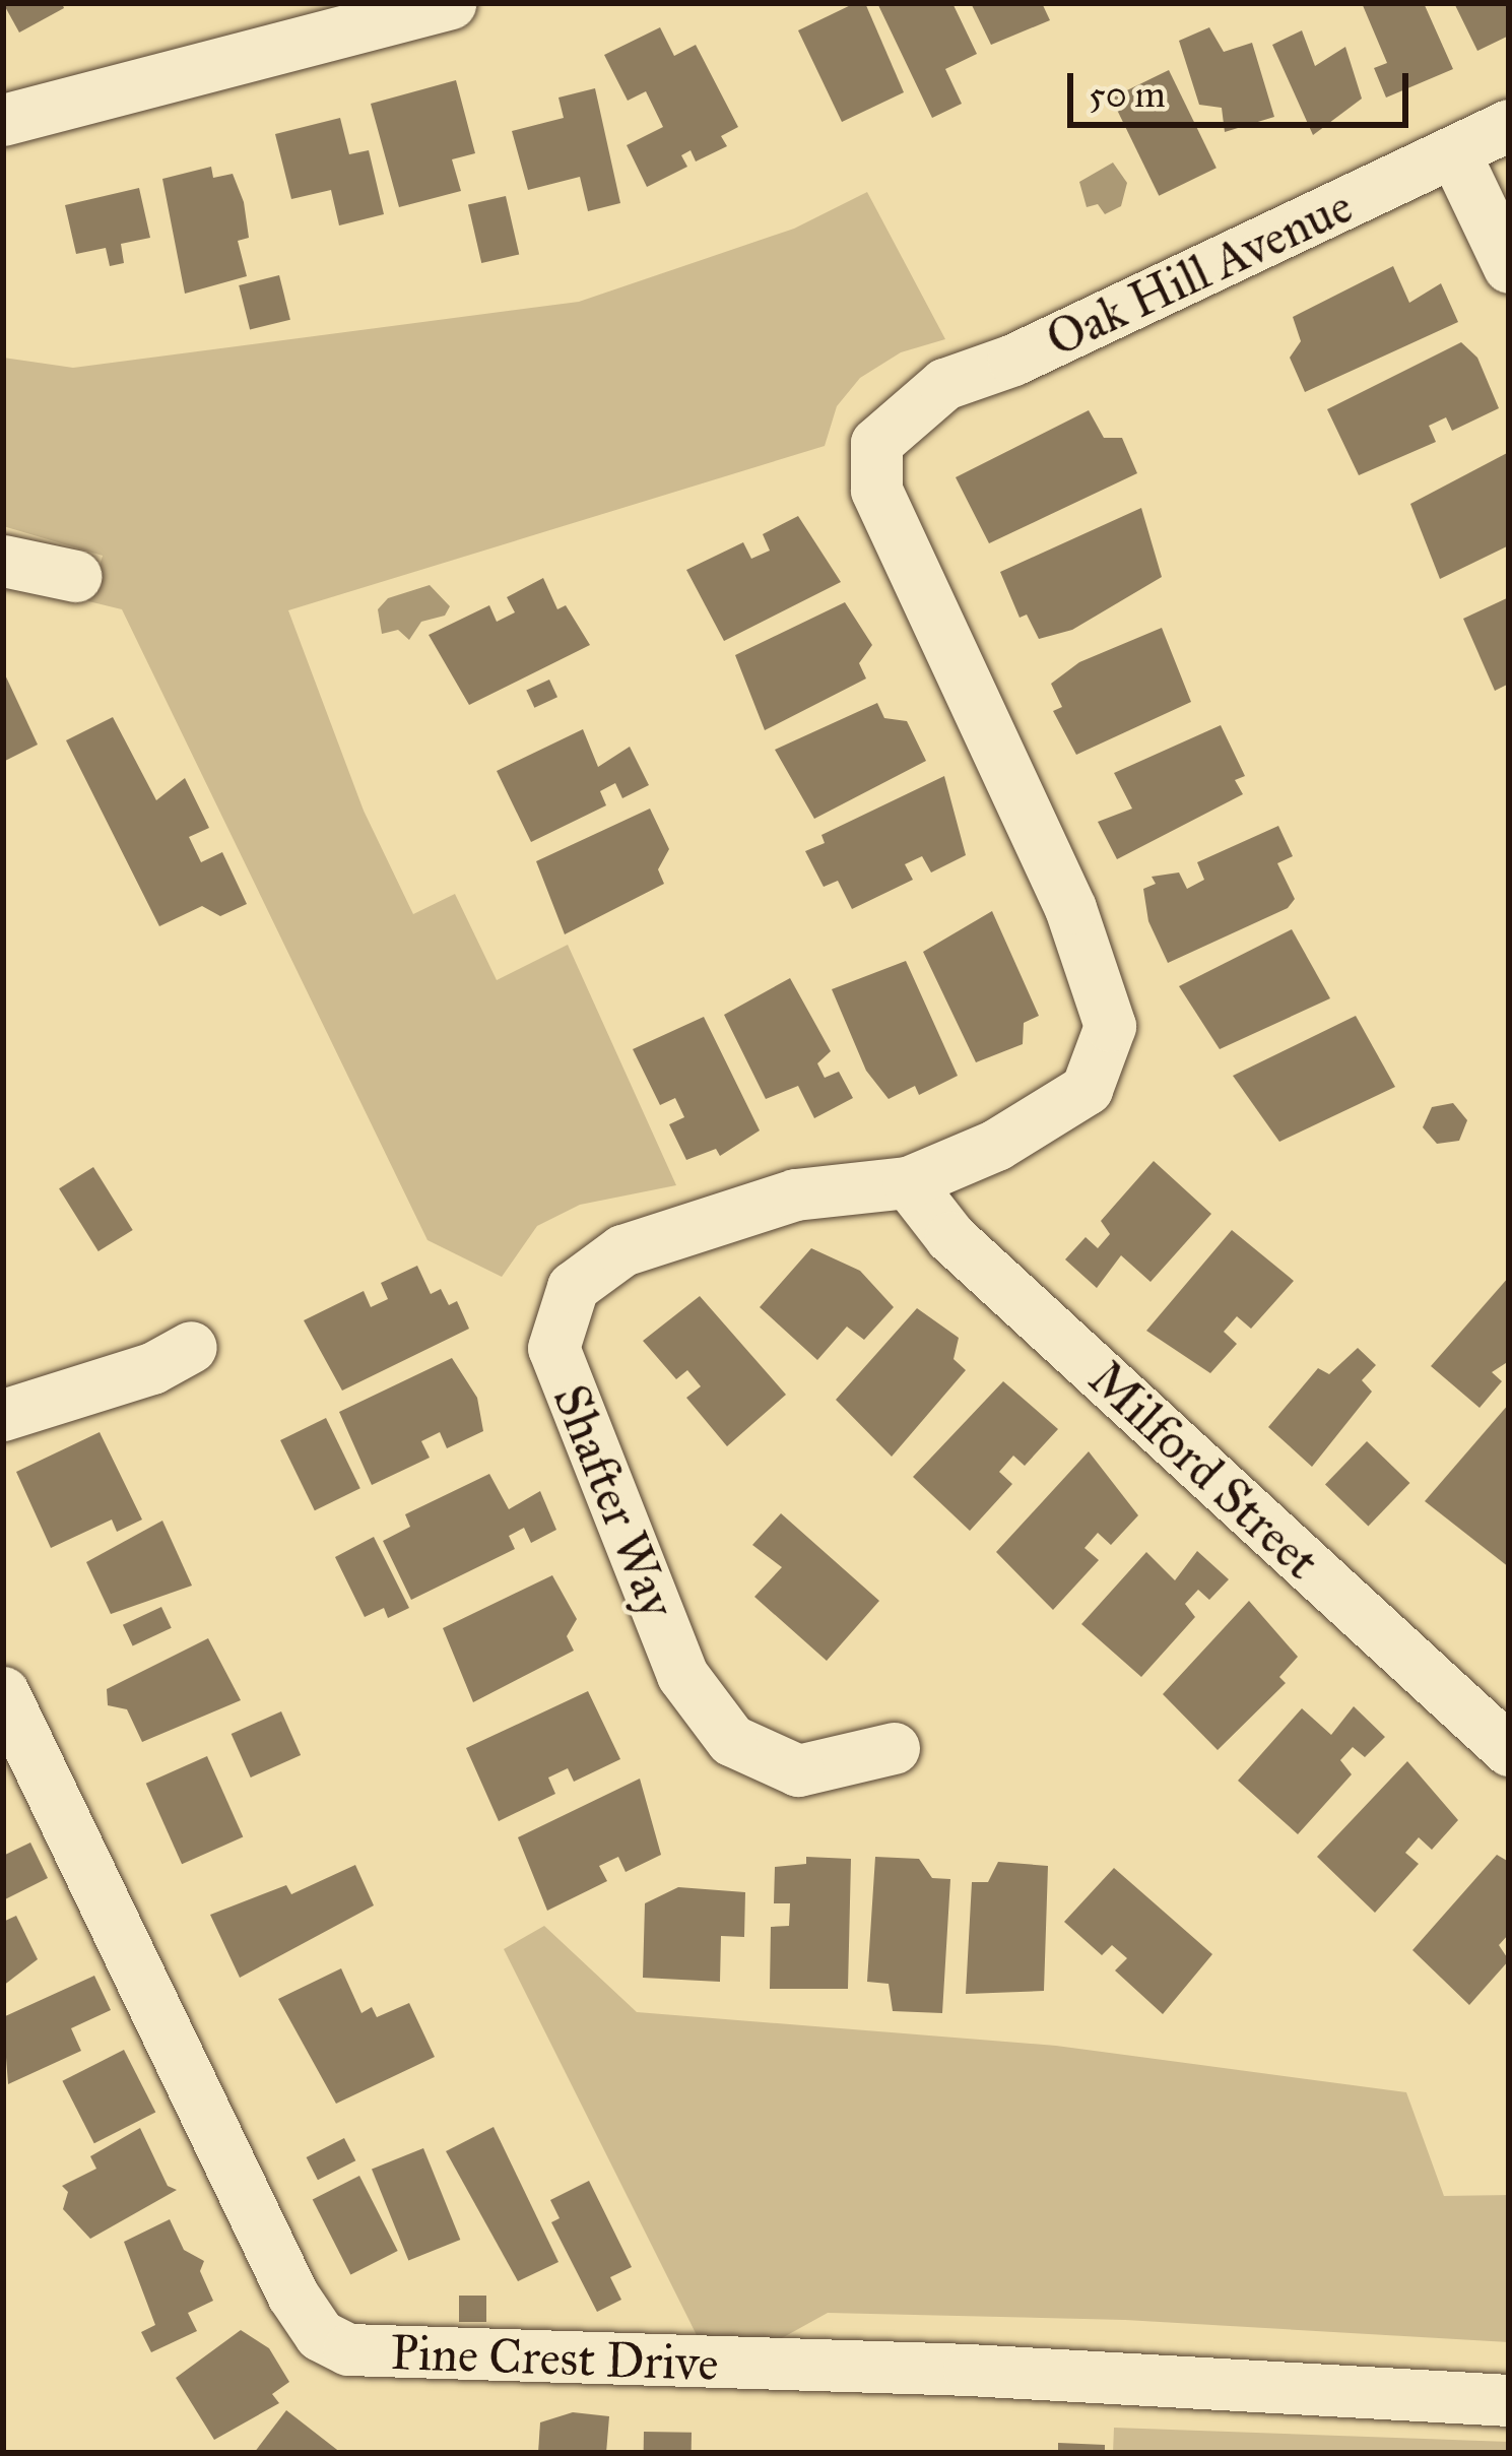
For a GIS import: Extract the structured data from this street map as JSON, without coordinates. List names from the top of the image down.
{
  "streets": {
    "street": [
      "Oak Hill Avenue",
      "Milford Street",
      "Shafter Way",
      "Pine Crest Drive"
    ]
  },
  "crossings": [
    ["Oak Hill Avenue", "Shafter Way"],
    ["Milford Street", "Shafter Way"]
  ],
  "scale_bar": "50 m"
}
